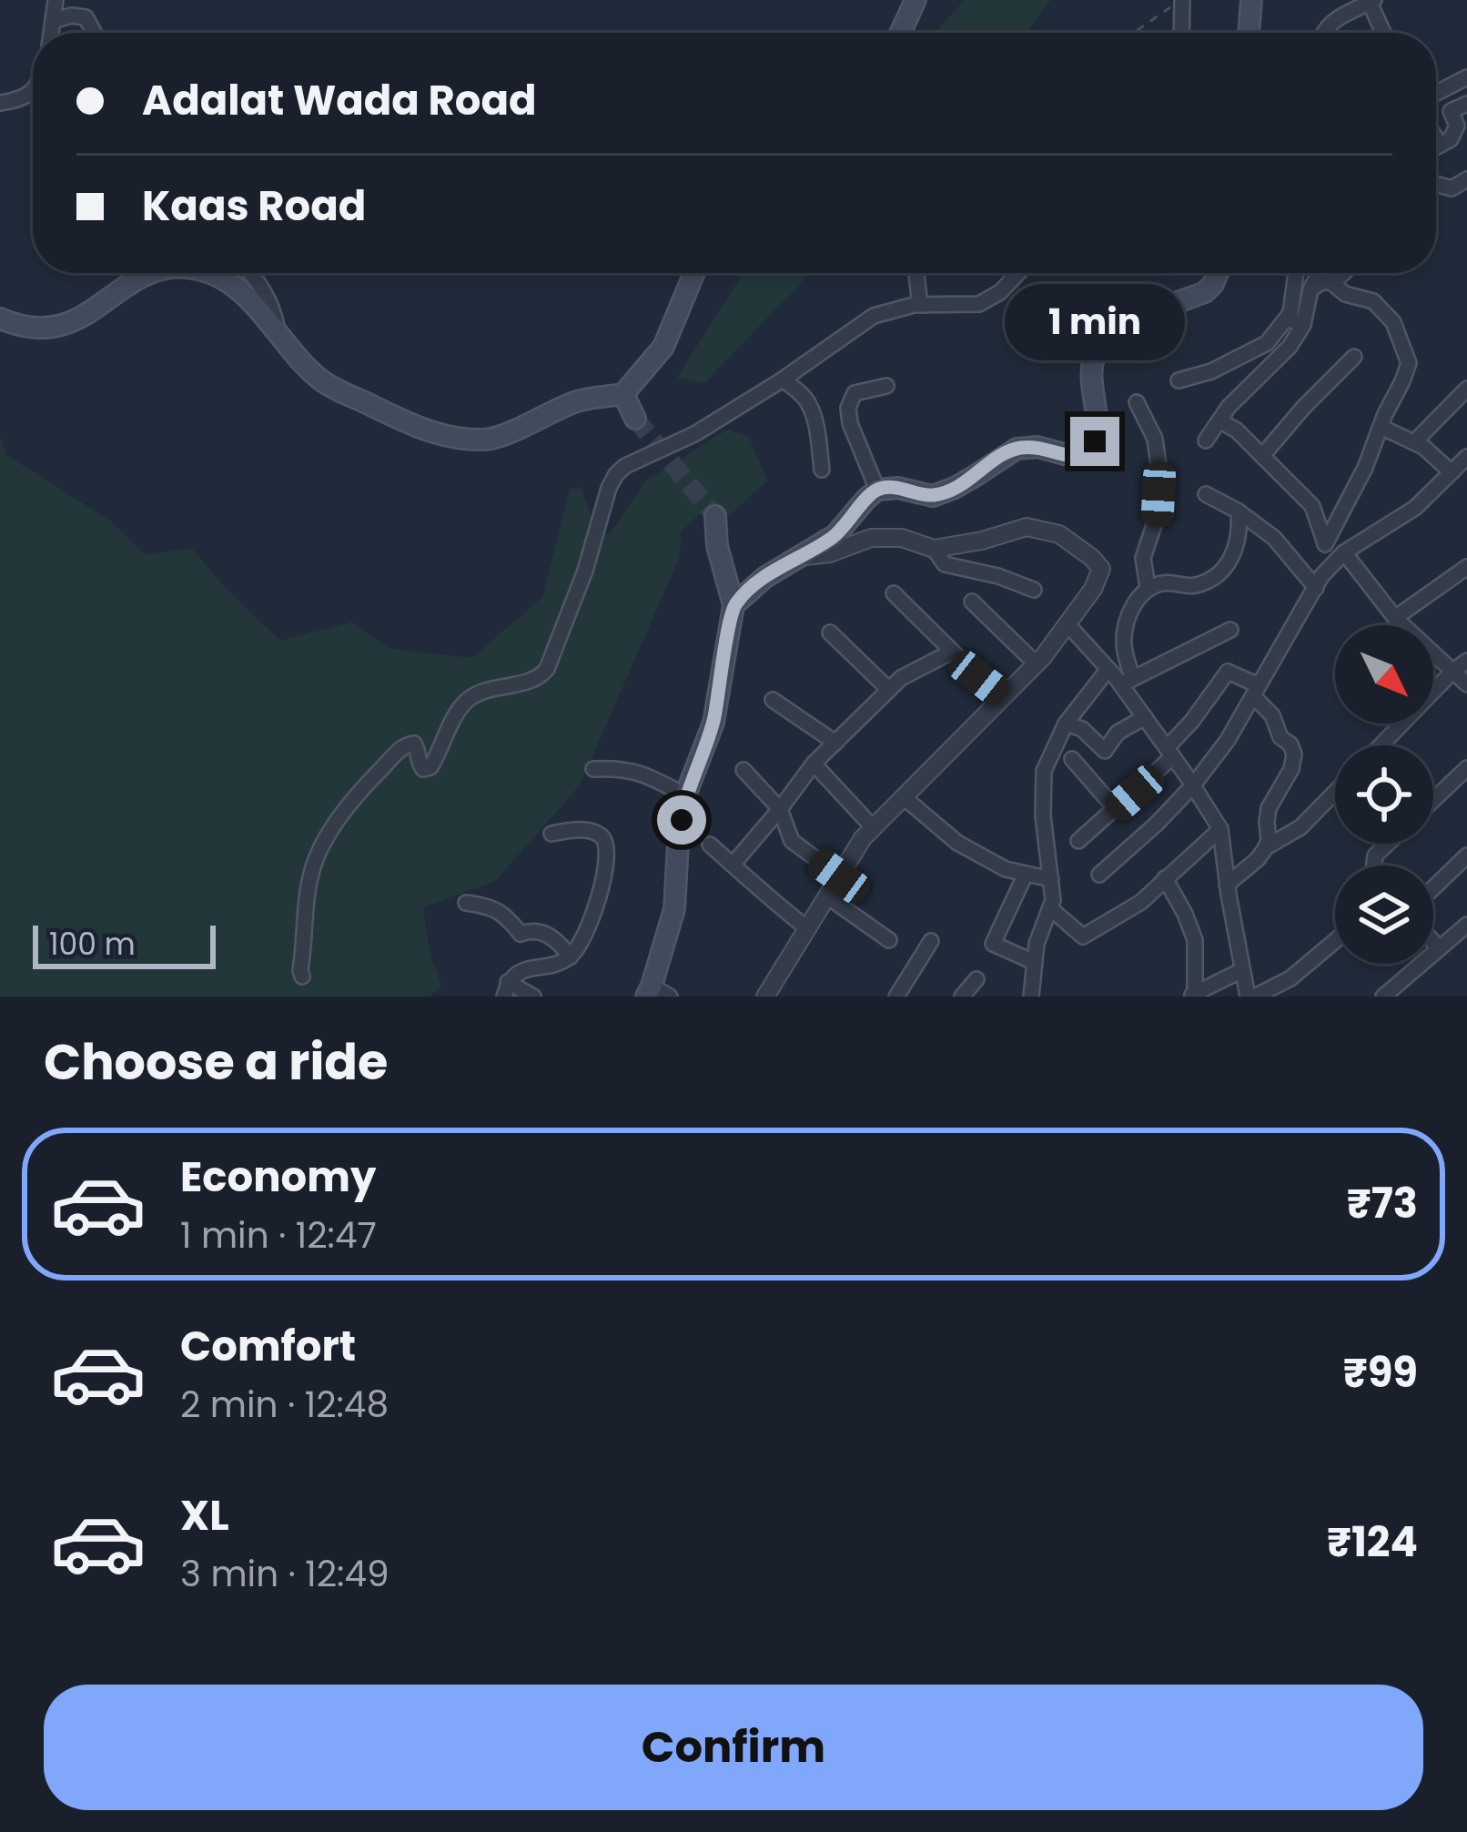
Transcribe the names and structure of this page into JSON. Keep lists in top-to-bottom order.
{
  "scale_bar": "100 m",
  "north": "bottom right",
  "page": {
    "banner": ["Adalat Wada Road", "Kaas Road"],
    "bubble": "1 min",
    "scale": "100 m",
    "heading": "Choose a ride",
    "list": [
      {
        "name": "Economy",
        "note": "1 min · 12:47",
        "value": "₹73"
      },
      {
        "name": "Comfort",
        "note": "2 min · 12:48",
        "value": "₹99"
      },
      {
        "name": "XL",
        "note": "3 min · 12:49",
        "value": "₹124"
      }
    ],
    "buttons": "Confirm"
  }
}
